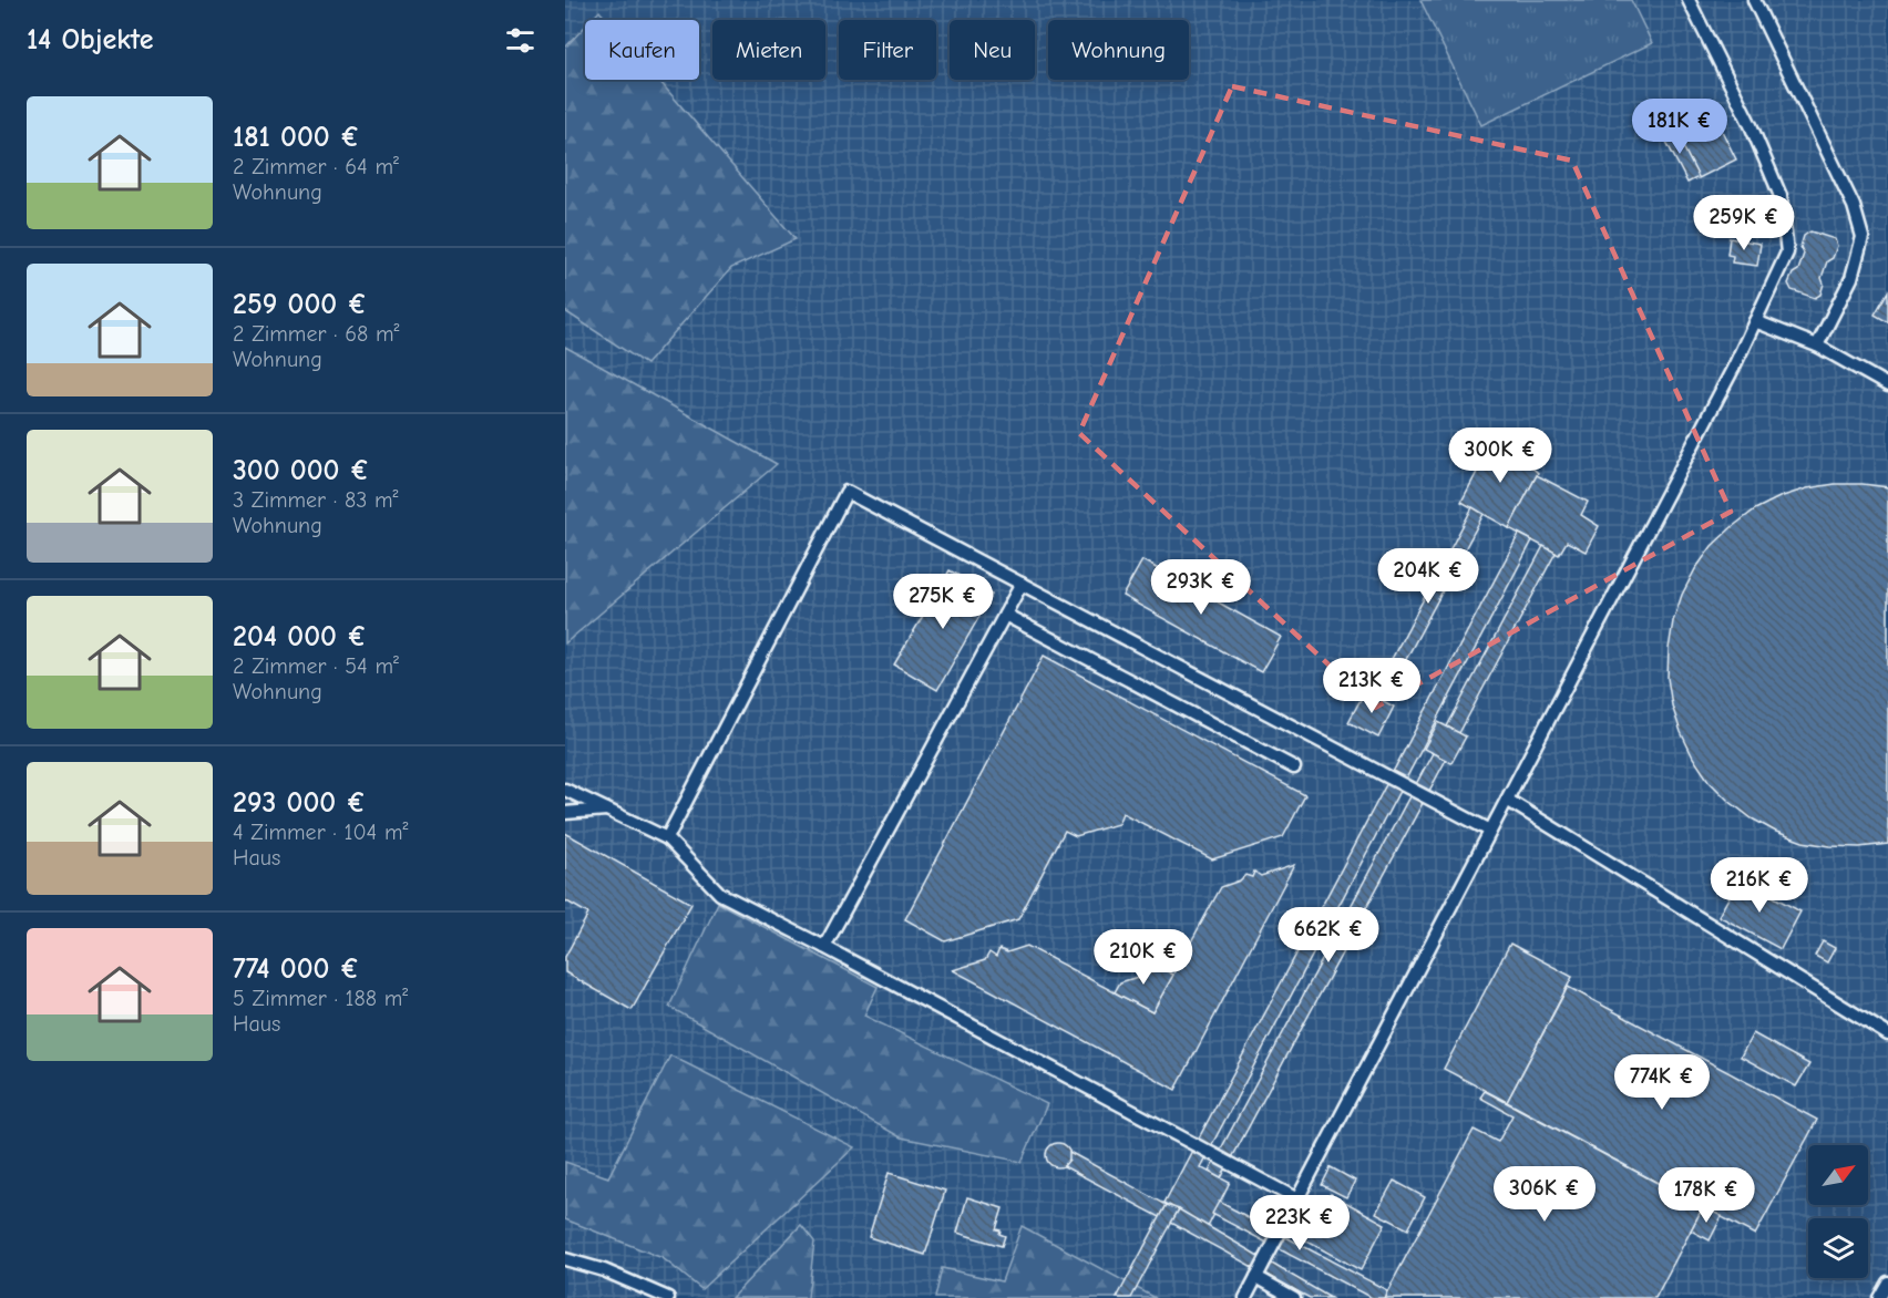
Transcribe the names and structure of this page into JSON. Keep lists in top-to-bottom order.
{
  "north": "top right",
  "page": {
    "heading": "14 Objekte",
    "chip": [
      "Kaufen",
      "Mieten",
      "Filter",
      "Neu",
      "Wohnung"
    ],
    "list": [
      {
        "name": "181 000 €",
        "note": "2 Zimmer · 64 m² · Wohnung"
      },
      {
        "name": "259 000 €",
        "note": "2 Zimmer · 68 m² · Wohnung"
      },
      {
        "name": "300 000 €",
        "note": "3 Zimmer · 83 m² · Wohnung"
      },
      {
        "name": "204 000 €",
        "note": "2 Zimmer · 54 m² · Wohnung"
      },
      {
        "name": "293 000 €",
        "note": "4 Zimmer · 104 m² · Haus"
      },
      {
        "name": "774 000 €",
        "note": "5 Zimmer · 188 m² · Haus"
      }
    ],
    "price": [
      "181K €",
      "259K €",
      "300K €",
      "204K €",
      "293K €",
      "275K €",
      "213K €",
      "216K €",
      "662K €",
      "210K €",
      "774K €",
      "306K €",
      "178K €",
      "223K €"
    ]
  }
}
